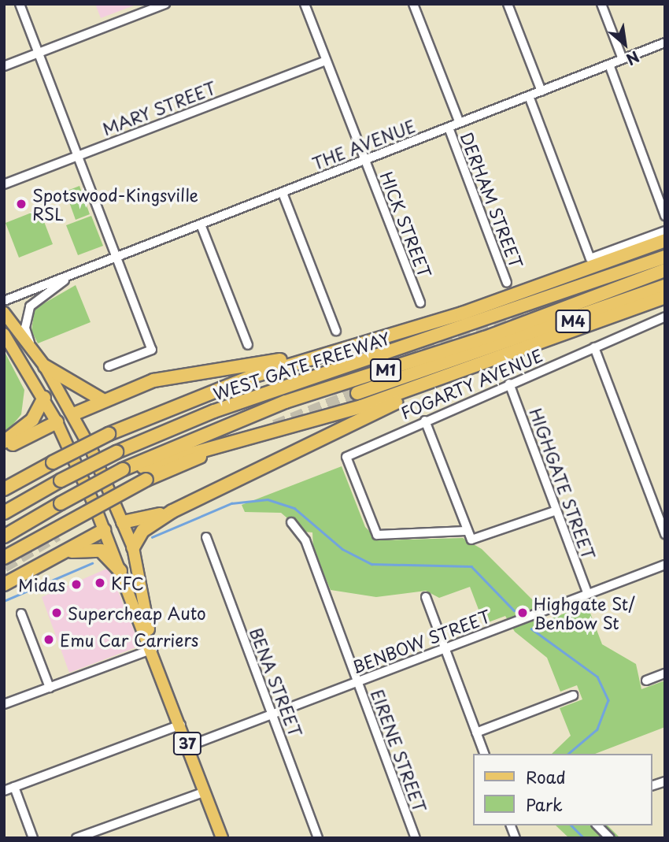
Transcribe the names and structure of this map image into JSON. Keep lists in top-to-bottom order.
{
  "streets": {
    "highway": ["M4", "WEST GATE FREEWAY", "M1"],
    "main road": ["37"],
    "street": [
      "MARY STREET",
      "THE AVENUE",
      "DERHAM STREET",
      "HICK STREET",
      "FOGARTY AVENUE",
      "HIGHGATE STREET",
      "BENBOW STREET",
      "BENA STREET",
      "EIRENE STREET"
    ]
  },
  "crossings": [
    ["MARY STREET", "HICK STREET"],
    ["THE AVENUE", "DERHAM STREET"],
    ["THE AVENUE", "HICK STREET"],
    ["THE AVENUE", "37"],
    ["WEST GATE FREEWAY", "M1"],
    ["FOGARTY AVENUE", "HIGHGATE STREET"],
    ["HIGHGATE STREET", "BENBOW STREET"],
    ["BENBOW STREET", "BENA STREET"],
    ["BENBOW STREET", "37"],
    ["BENBOW STREET", "EIRENE STREET"]
  ],
  "places": [
    "Spotswood-Kingsville RSL",
    "KFC",
    "Midas",
    "Supercheap Auto",
    "Highgate St/ Benbow St",
    "Emu Car Carriers"
  ],
  "legend": ["Road", "Park"],
  "north": "bottom right"
}
